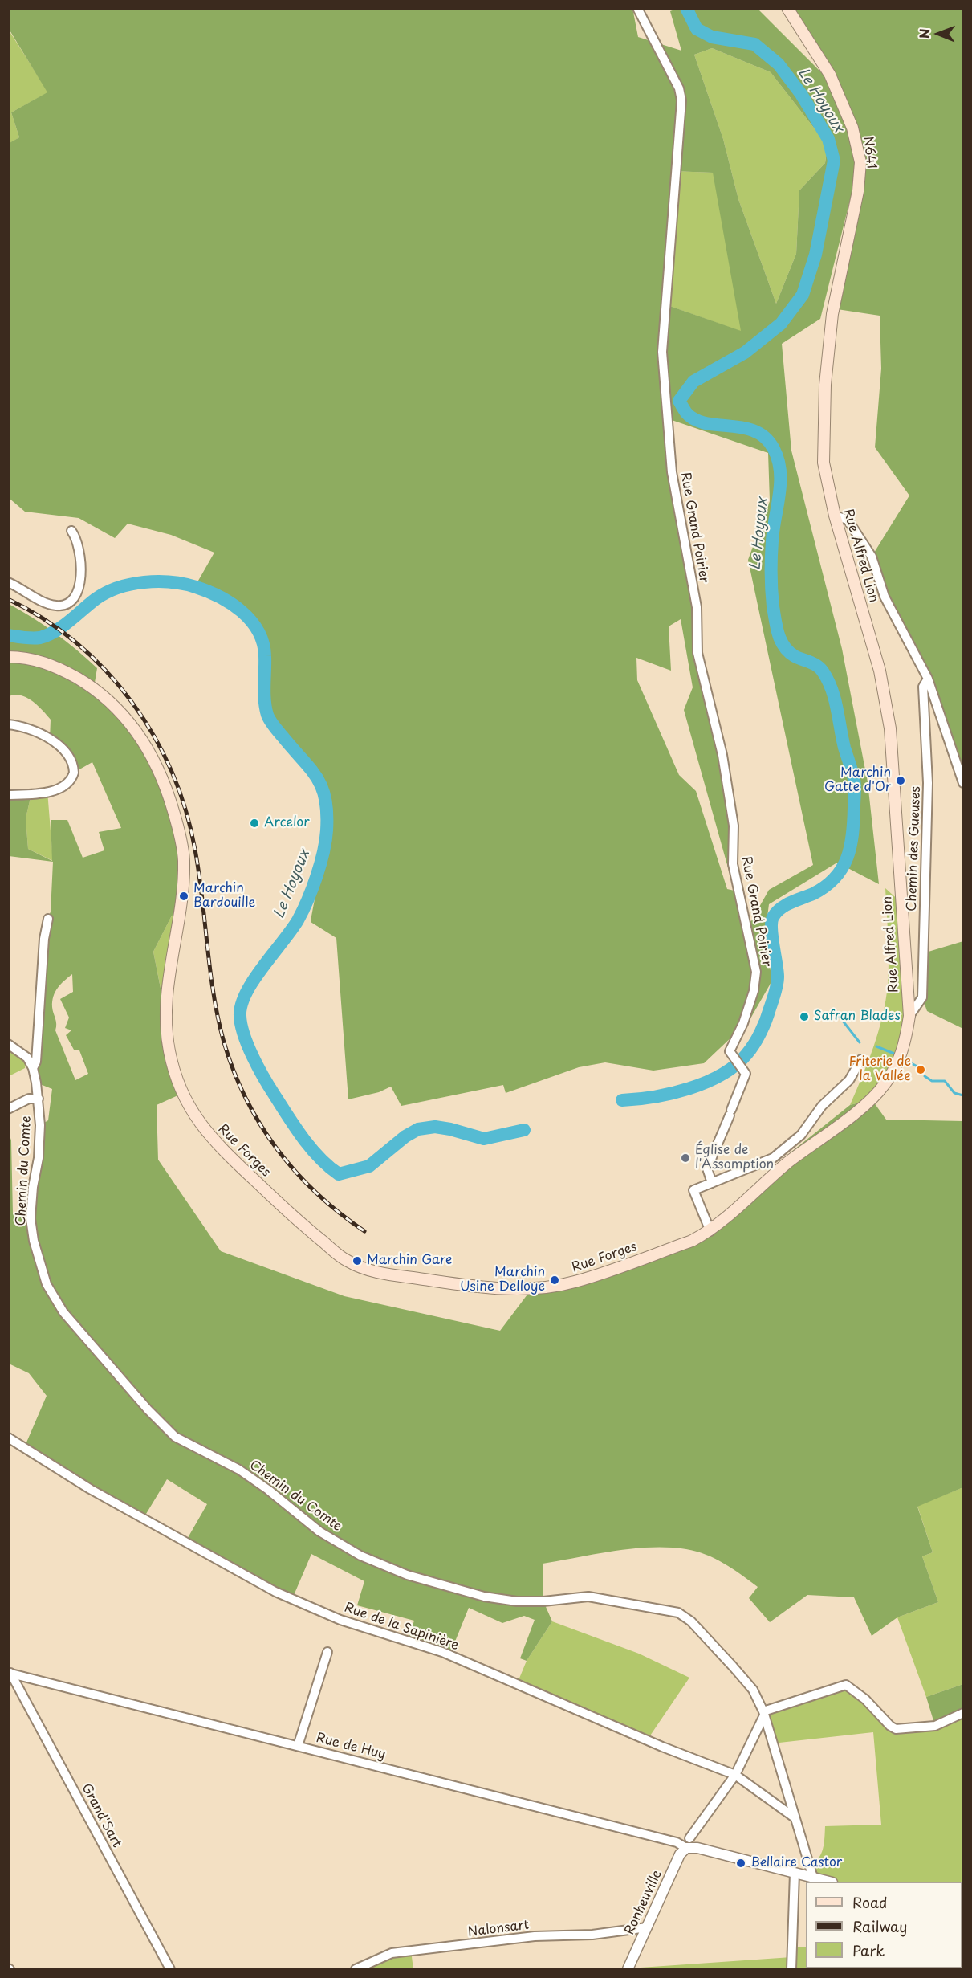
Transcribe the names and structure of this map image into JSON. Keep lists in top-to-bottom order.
{
  "streets": {
    "main road": ["N641", "Rue Alfred Lion", "Rue Forges"],
    "street": [
      "Rue Grand Poirier",
      "Chemin des Gueuses",
      "Chemin du Comte",
      "Rue de la Sapinière",
      "Rue de Huy",
      "Grand'Sart",
      "Ronheuville",
      "Nalonsart"
    ]
  },
  "crossings": [
    ["N641", "Rue Alfred Lion"],
    ["Rue Alfred Lion", "Chemin des Gueuses"],
    ["Rue Alfred Lion", "Rue Forges"],
    ["Chemin du Comte", "Rue de la Sapinière"],
    ["Rue de Huy", "Grand'Sart"],
    ["Rue de Huy", "Ronheuville"],
    ["Ronheuville", "Nalonsart"]
  ],
  "water": ["Le Hoyoux"],
  "places": [
    "Marchin Gatte d'Or",
    "Arcelor",
    "Marchin Bardouille",
    "Safran Blades",
    "Friterie de la Vallée",
    "Église de l'Assomption",
    "Marchin Gare",
    "Marchin Usine Delloye",
    "Bellaire Castor"
  ],
  "legend": ["Road", "Railway", "Park"],
  "north": "left"
}
